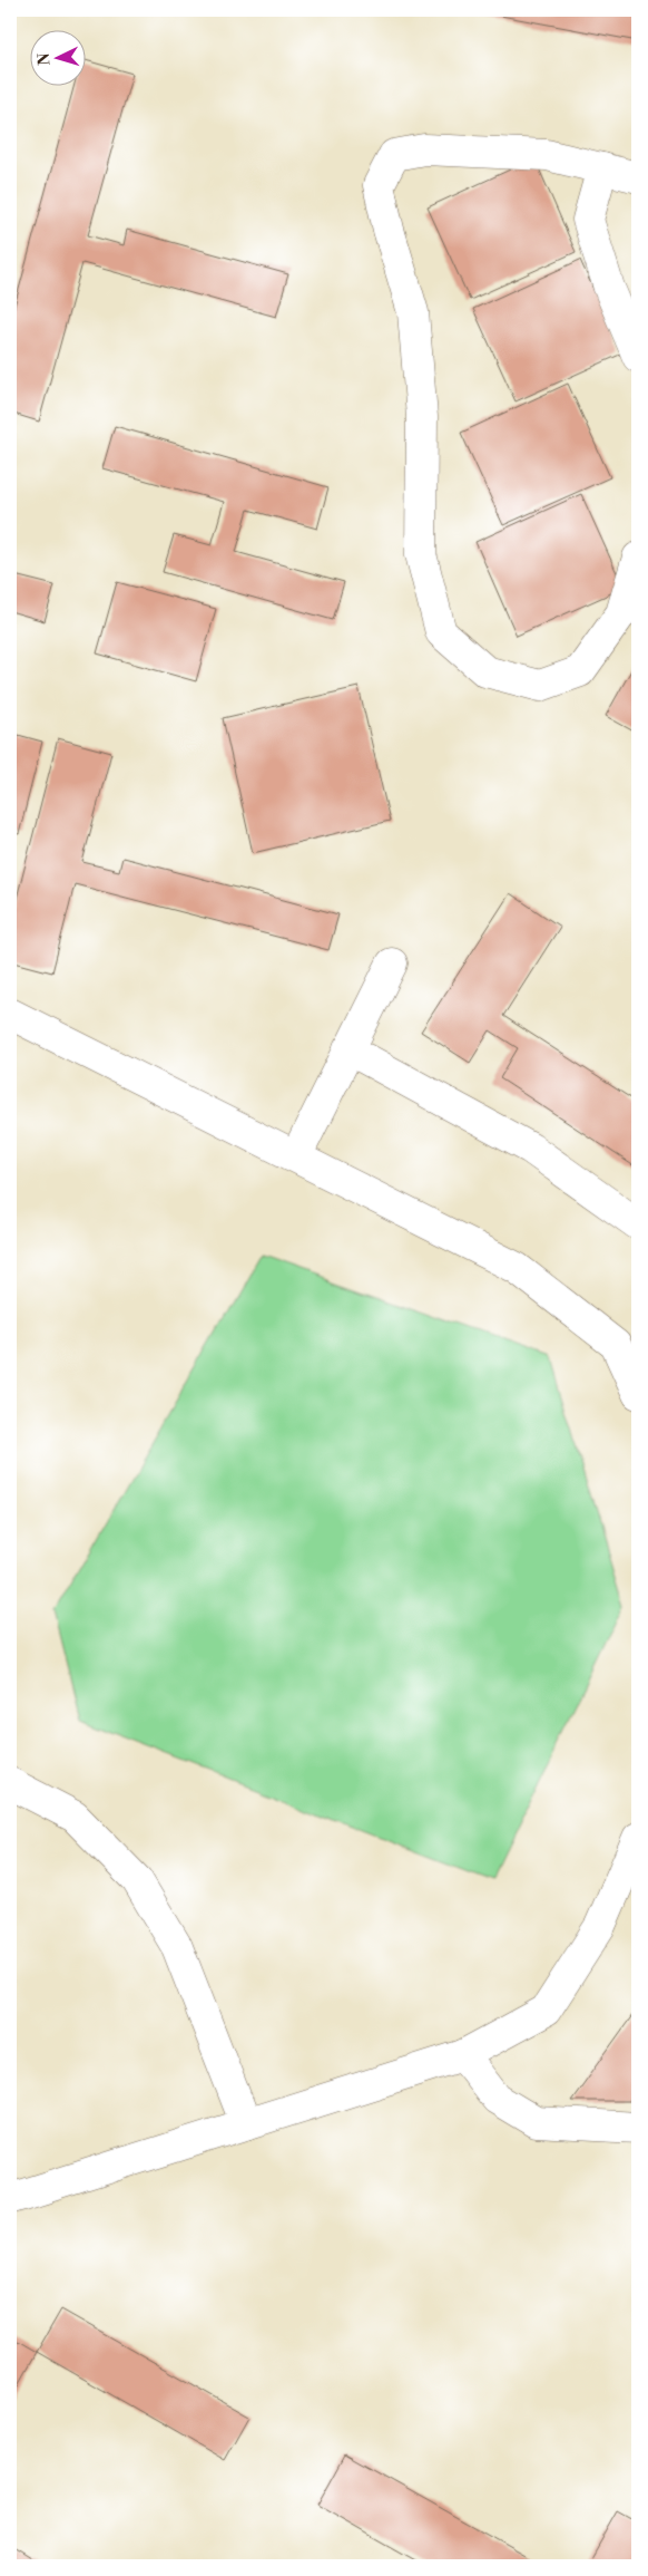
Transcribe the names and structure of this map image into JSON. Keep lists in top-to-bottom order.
{
  "north": "left"
}
